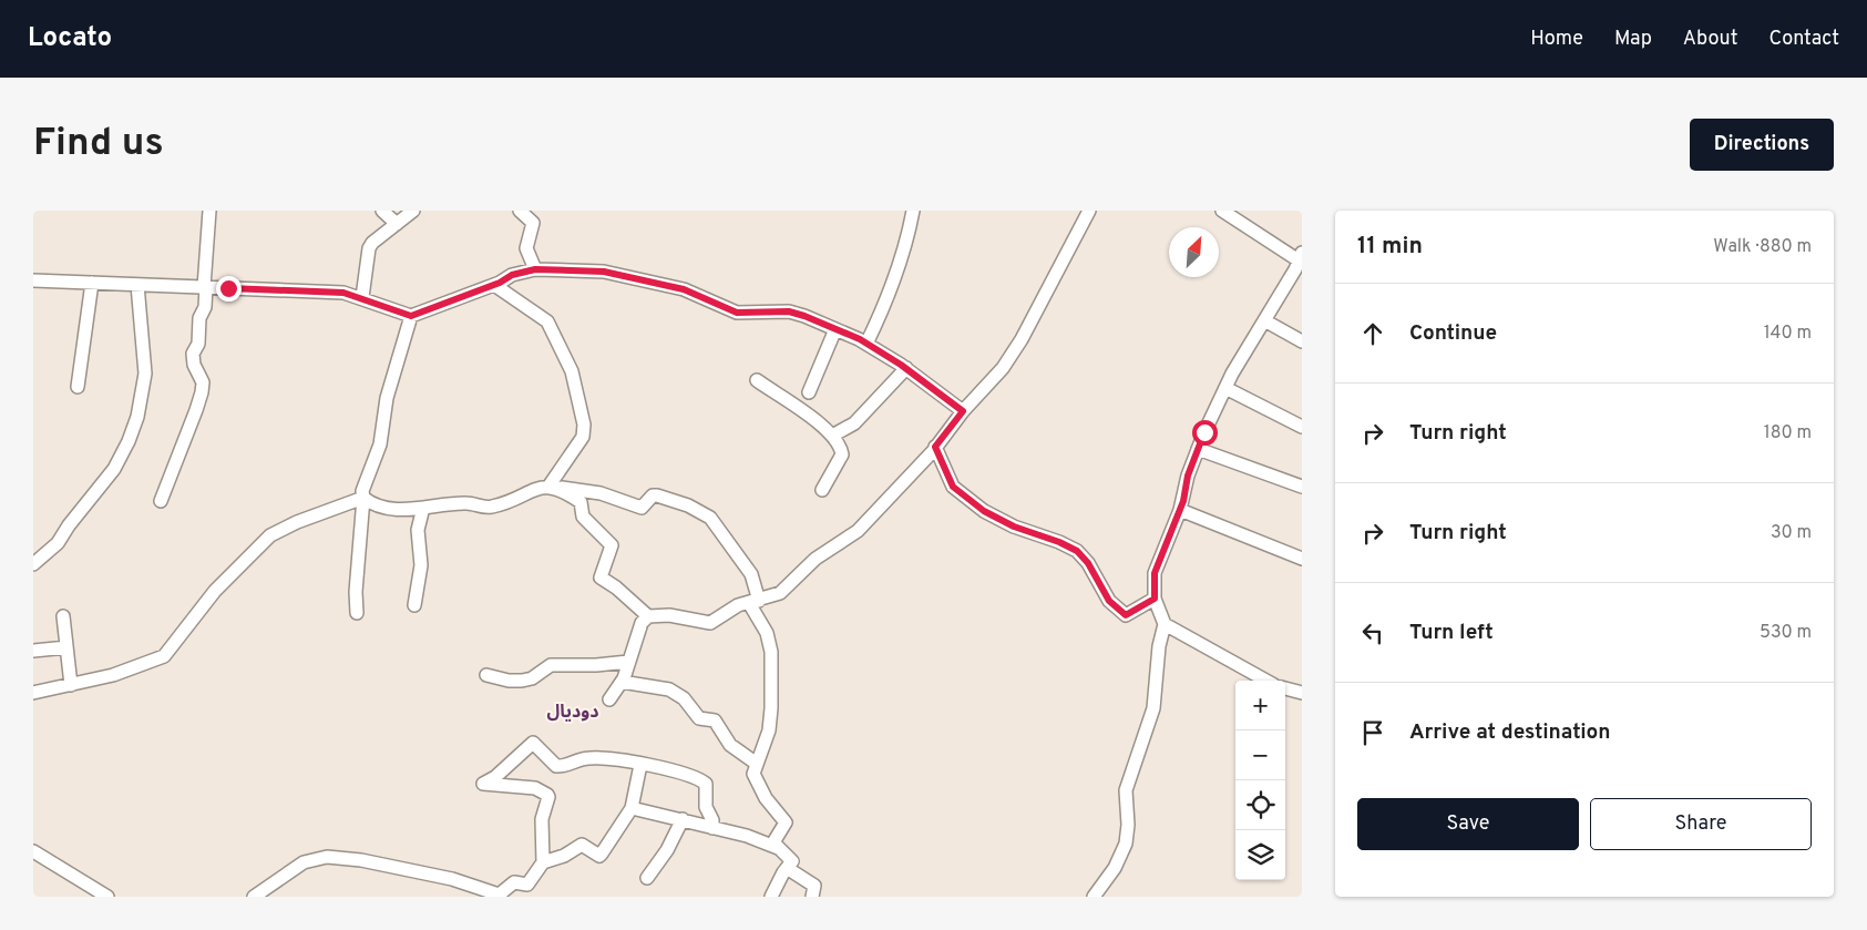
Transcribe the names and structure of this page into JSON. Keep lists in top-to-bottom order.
{
  "districts": ["دودیال"],
  "north": "top right",
  "page": {
    "header": "Locato",
    "nav": [
      "Home",
      "Map",
      "About",
      "Contact"
    ],
    "buttons": [
      "Directions",
      ["Save", "Share"]
    ],
    "title": "Find us",
    "heading": ["11 min", "Walk · 880 m"],
    "list": [
      ["Continue", "140 m"],
      ["Turn right", "180 m"],
      ["Turn right", "30 m"],
      ["Turn left", "530 m"],
      "Arrive at destination"
    ],
    "map_buttons": ["+", "−"]
  }
}
